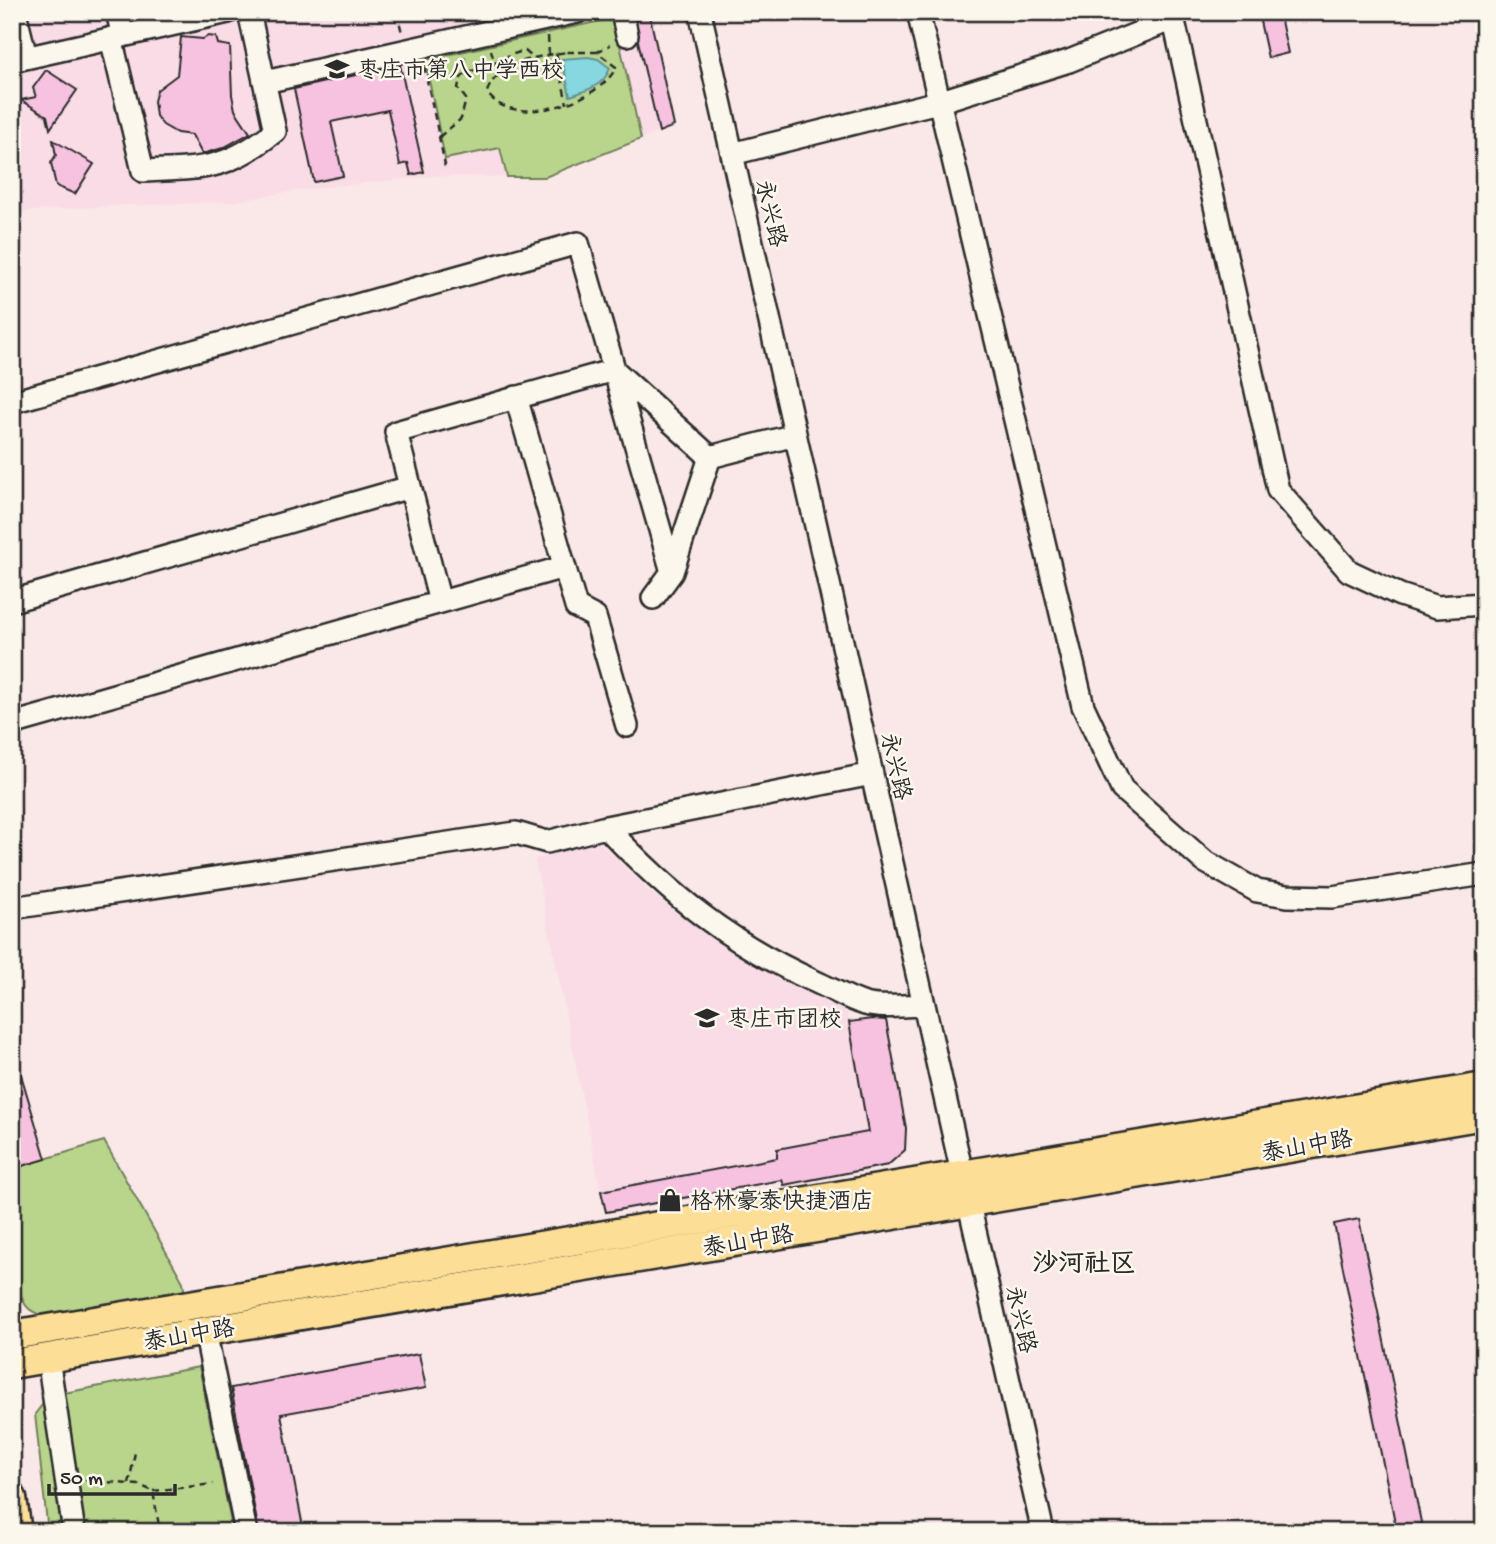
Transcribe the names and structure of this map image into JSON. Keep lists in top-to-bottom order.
{
  "streets": {
    "main road": ["泰山中路"],
    "street": ["永兴路"]
  },
  "crossings": [
    ["永兴路", "泰山中路"]
  ],
  "districts": ["沙河社区"],
  "places": {
    "school or university": ["枣庄市第八中学西校", "枣庄市团校"],
    "shop": ["格林豪泰快捷酒店"]
  },
  "scale_bar": "50 m"
}
